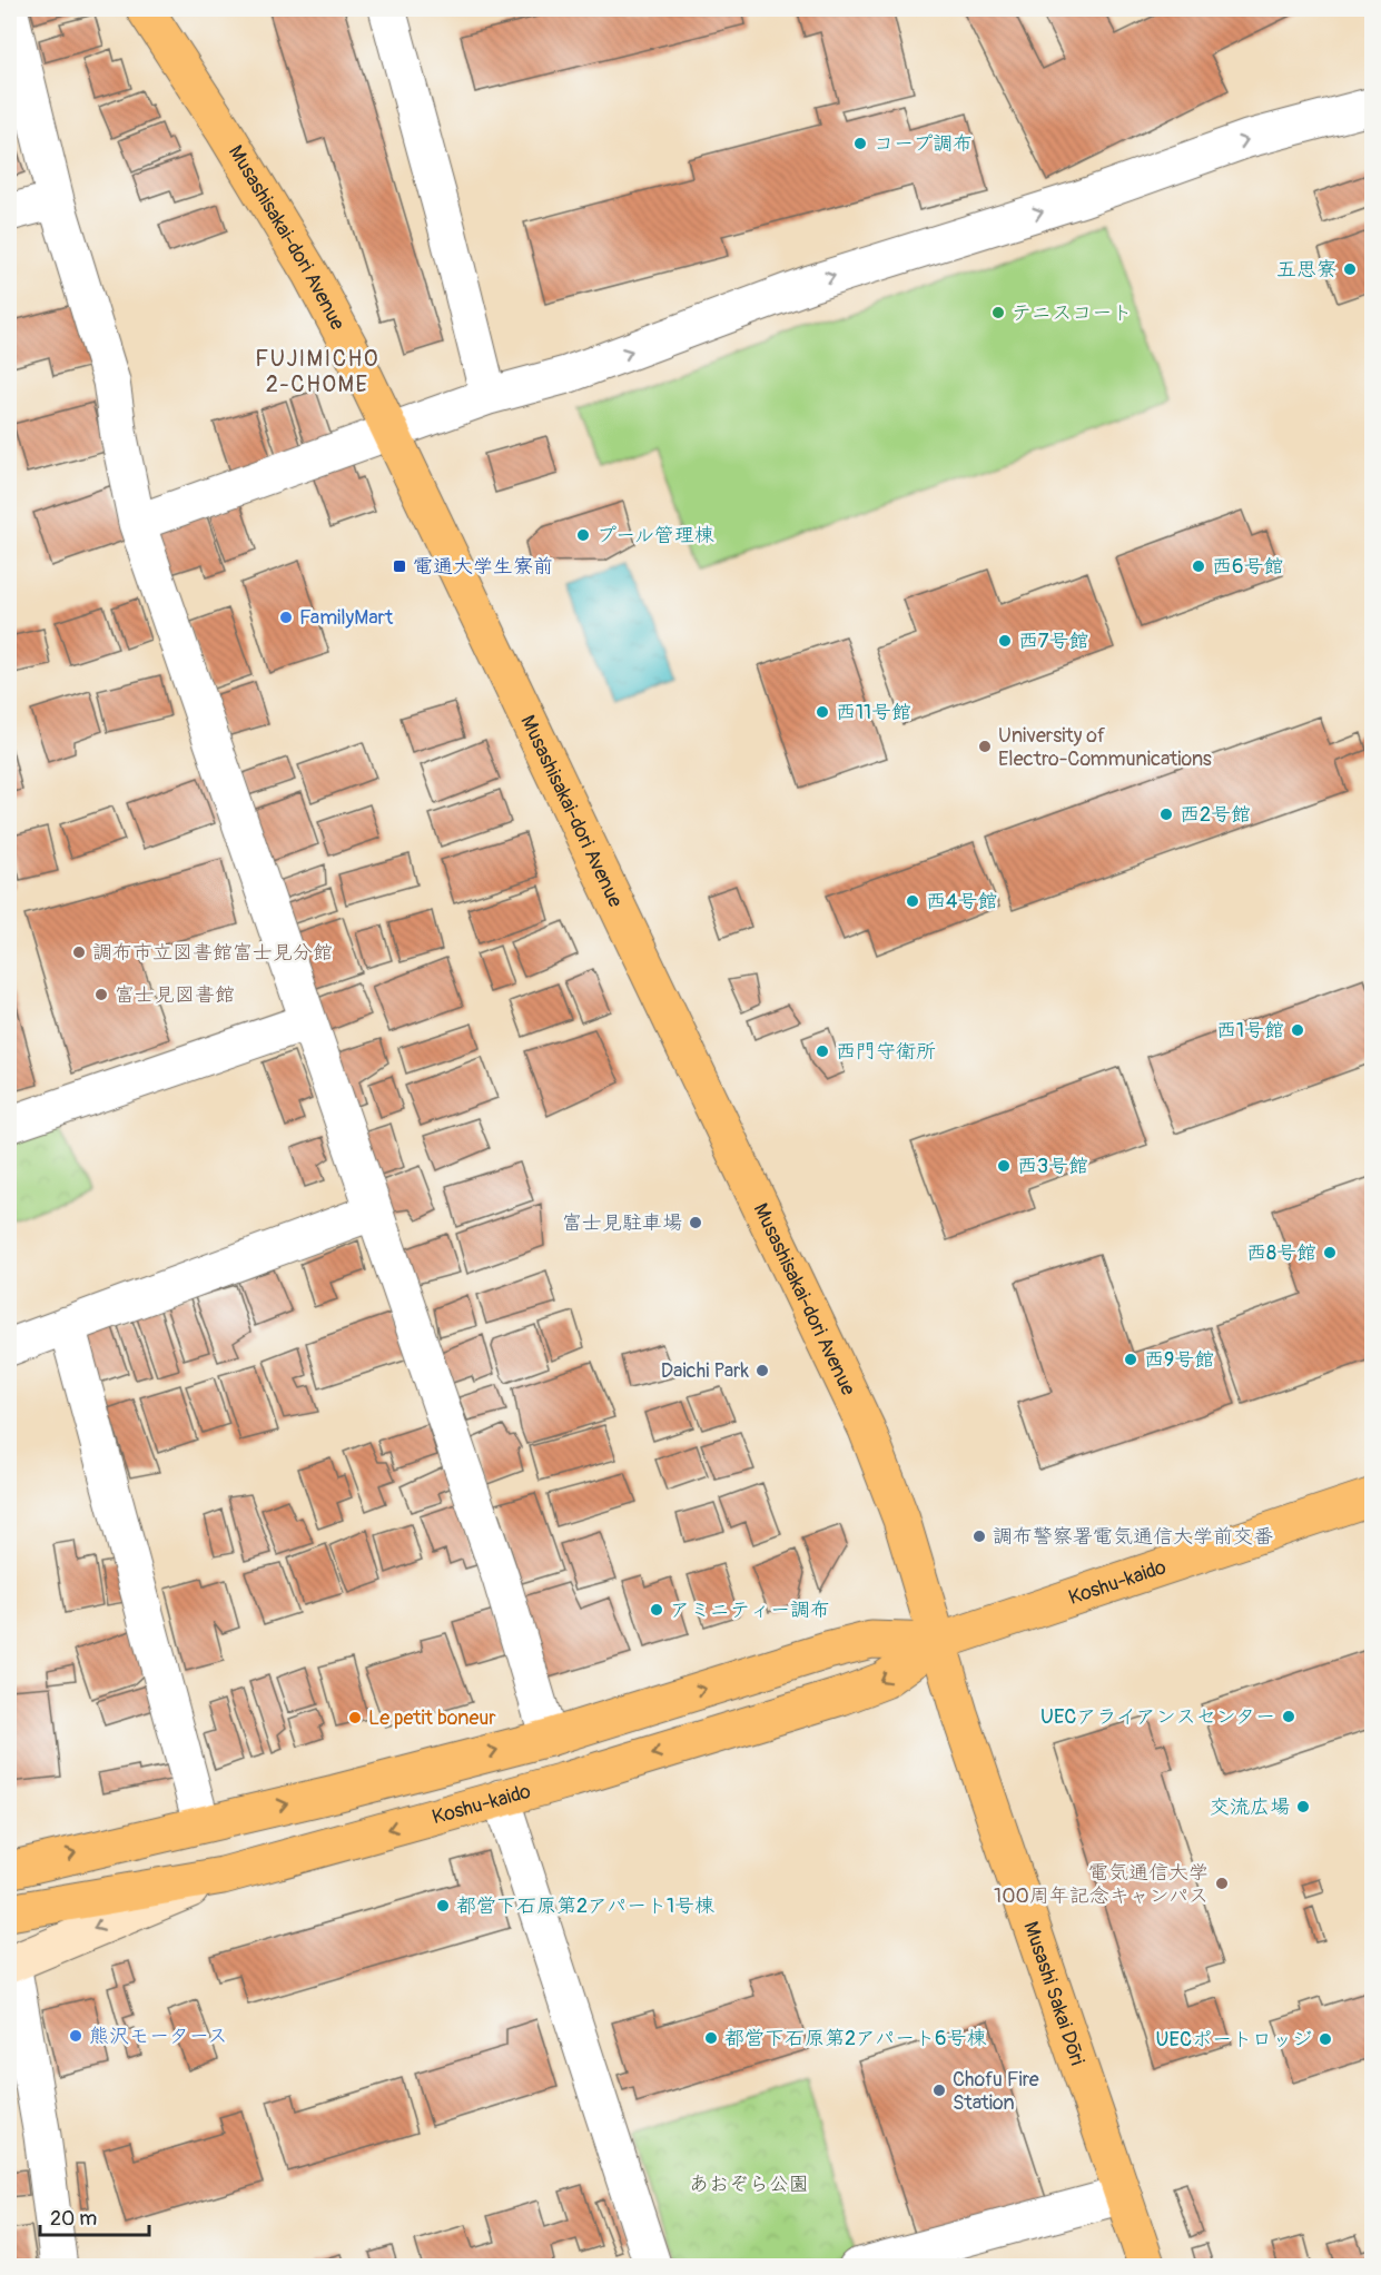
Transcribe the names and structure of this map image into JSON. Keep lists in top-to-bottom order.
{
  "streets": {
    "main road": ["Musashisakai-dori Avenue", "Koshu-kaido", "Musashi Sakai Dōri"]
  },
  "crossings": [
    ["Musashisakai-dori Avenue", "Koshu-kaido"],
    ["Musashisakai-dori Avenue", "Musashi Sakai Dōri"],
    ["Koshu-kaido", "Musashi Sakai Dōri"]
  ],
  "districts": ["FUJIMICHO 2-CHOME"],
  "parks": ["あおぞら公園"],
  "places": {
    "other": [
      "コープ調布",
      "五思寮",
      "テニスコート",
      "プール管理棟",
      "西6号館",
      "FamilyMart",
      "西7号館",
      "西11号館",
      "University of Electro-Communications",
      "西2号館",
      "西4号館",
      "調布市立図書館富士見分館",
      "富士見図書館",
      "西1号館",
      "西門守衛所",
      "西3号館",
      "富士見駐車場",
      "西8号館",
      "西9号館",
      "Daichi Park",
      "調布警察署電気通信大学前交番",
      "アミニティー調布",
      "UECアライアンスセンター",
      "Le petit boneur",
      "交流広場",
      "電気通信大学 100周年記念キャンパス",
      "都営下石原第2アパート1号棟",
      "熊沢モータース",
      "都営下石原第2アパート6号棟",
      "UECポートロッジ",
      "Chofu Fire Station"
    ],
    "transit": ["電通大学生寮前"]
  },
  "scale_bar": "20 m"
}
